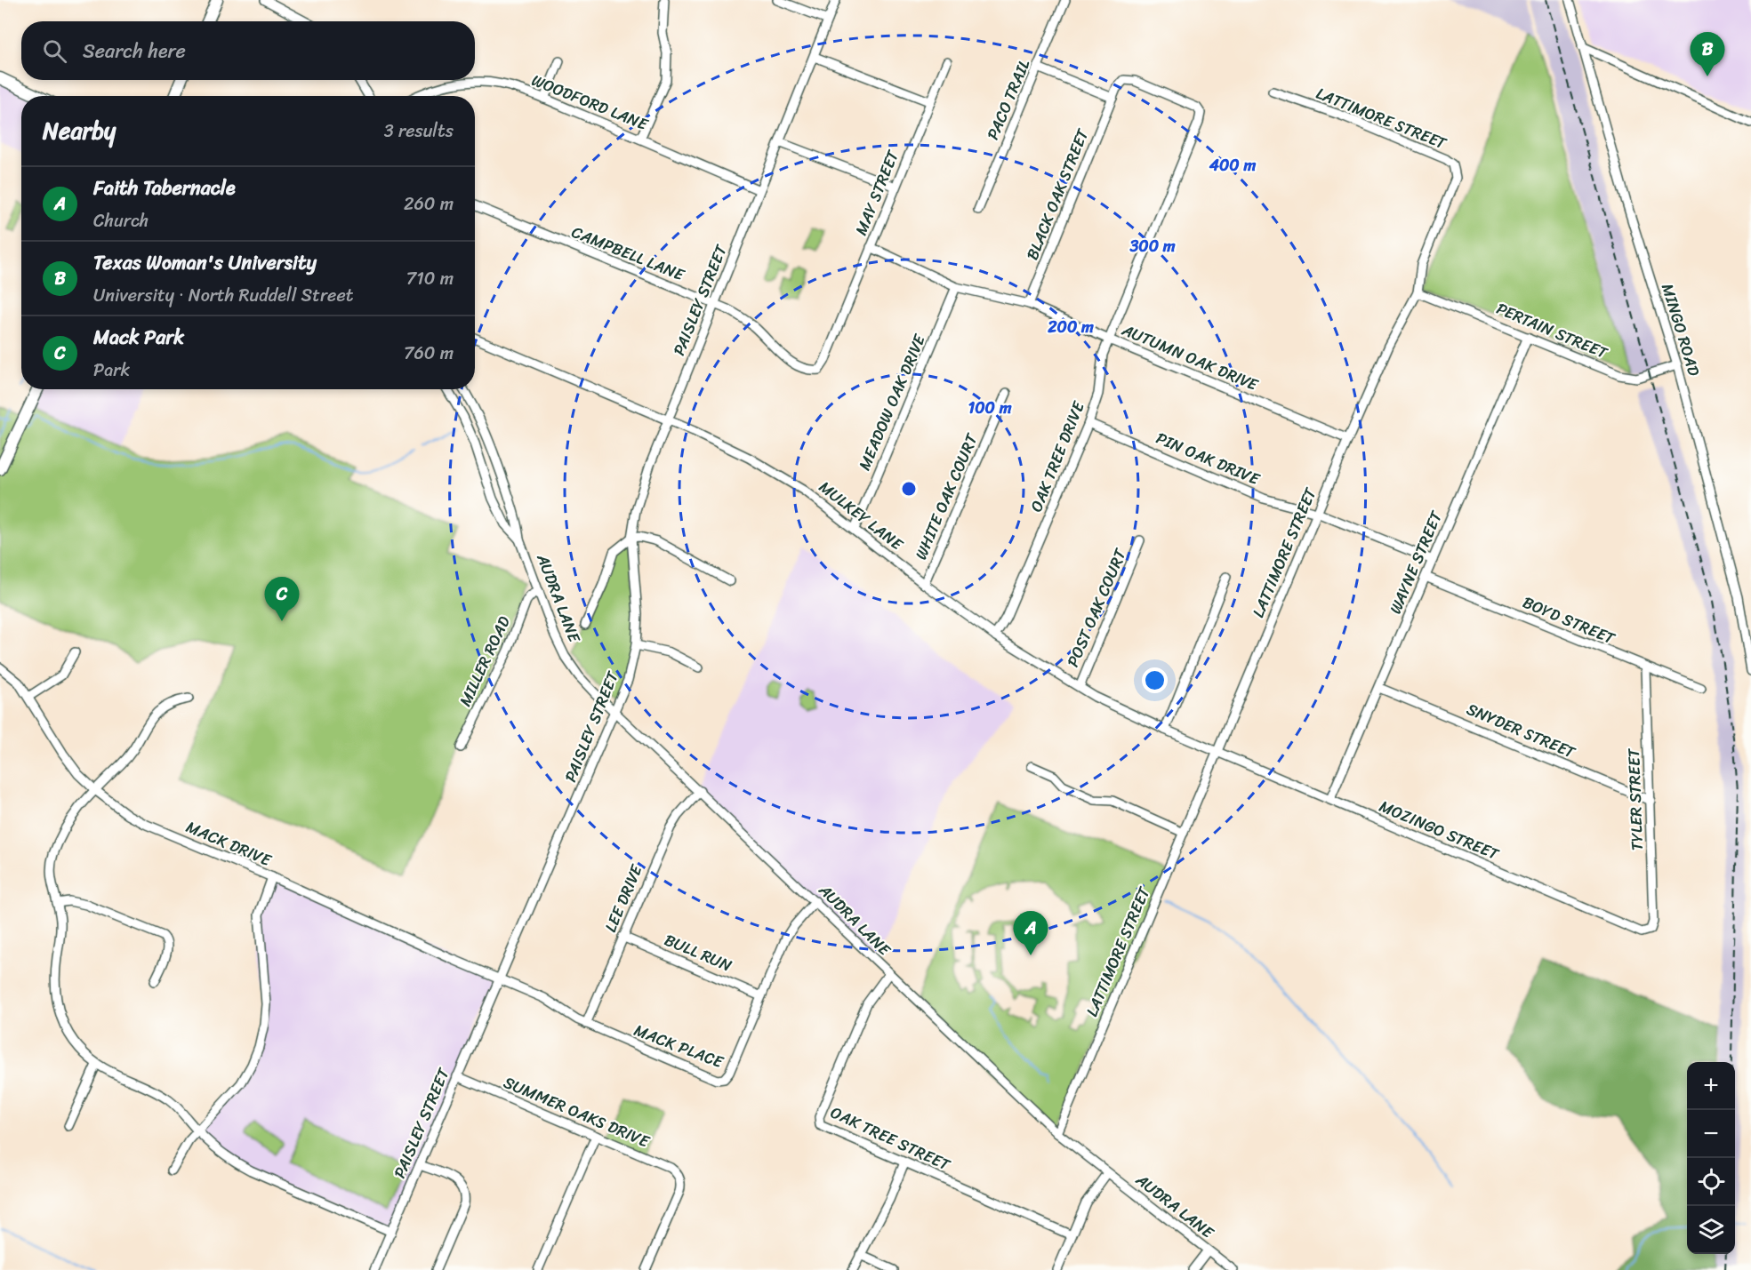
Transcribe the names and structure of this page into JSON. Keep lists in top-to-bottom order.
{
  "streets": {
    "street": [
      "PACO TRAIL",
      "WOODFORD LANE",
      "LATTIMORE STREET",
      "MAY STREET",
      "BLACK OAK STREET",
      "CAMPBELL LANE",
      "PAISLEY STREET",
      "MINGO ROAD",
      "PERTAIN STREET",
      "AUTUMN OAK DRIVE",
      "MEADOW OAK DRIVE",
      "OAK TREE DRIVE",
      "PIN OAK DRIVE",
      "WHITE OAK COURT",
      "MULKEY LANE",
      "WAYNE STREET",
      "AUDRA LANE",
      "POST OAK COURT",
      "BOYD STREET",
      "MILLER ROAD",
      "SNYDER STREET",
      "TYLER STREET",
      "MOZINGO STREET",
      "MACK DRIVE",
      "LEE DRIVE",
      "BULL RUN",
      "MACK PLACE",
      "SUMMER OAKS DRIVE",
      "OAK TREE STREET"
    ]
  },
  "crossings": [
    ["WOODFORD LANE", "PAISLEY STREET"],
    ["LATTIMORE STREET", "PERTAIN STREET"],
    ["LATTIMORE STREET", "AUTUMN OAK DRIVE"],
    ["LATTIMORE STREET", "PIN OAK DRIVE"],
    ["LATTIMORE STREET", "MULKEY LANE"],
    ["LATTIMORE STREET", "AUDRA LANE"],
    ["LATTIMORE STREET", "MOZINGO STREET"],
    ["MAY STREET", "CAMPBELL LANE"],
    ["MAY STREET", "AUTUMN OAK DRIVE"],
    ["BLACK OAK STREET", "AUTUMN OAK DRIVE"],
    ["BLACK OAK STREET", "OAK TREE DRIVE"],
    ["CAMPBELL LANE", "PAISLEY STREET"],
    ["PAISLEY STREET", "MULKEY LANE"],
    ["PAISLEY STREET", "AUDRA LANE"],
    ["PAISLEY STREET", "MACK DRIVE"],
    ["PAISLEY STREET", "MACK PLACE"],
    ["PAISLEY STREET", "SUMMER OAKS DRIVE"],
    ["MINGO ROAD", "PERTAIN STREET"],
    ["PERTAIN STREET", "WAYNE STREET"],
    ["AUTUMN OAK DRIVE", "MEADOW OAK DRIVE"],
    ["AUTUMN OAK DRIVE", "OAK TREE DRIVE"],
    ["MEADOW OAK DRIVE", "MULKEY LANE"],
    ["OAK TREE DRIVE", "PIN OAK DRIVE"],
    ["OAK TREE DRIVE", "MULKEY LANE"],
    ["WHITE OAK COURT", "MULKEY LANE"],
    ["MULKEY LANE", "POST OAK COURT"],
    ["MULKEY LANE", "MOZINGO STREET"],
    ["WAYNE STREET", "BOYD STREET"],
    ["WAYNE STREET", "SNYDER STREET"],
    ["WAYNE STREET", "MOZINGO STREET"],
    ["AUDRA LANE", "MILLER ROAD"],
    ["AUDRA LANE", "LEE DRIVE"],
    ["AUDRA LANE", "MACK PLACE"],
    ["AUDRA LANE", "OAK TREE STREET"],
    ["BOYD STREET", "TYLER STREET"],
    ["SNYDER STREET", "TYLER STREET"],
    ["TYLER STREET", "MOZINGO STREET"],
    ["MACK DRIVE", "MACK PLACE"],
    ["LEE DRIVE", "BULL RUN"],
    ["LEE DRIVE", "MACK PLACE"],
    ["BULL RUN", "MACK PLACE"]
  ],
  "page": {
    "search": "Search here",
    "pins": ["B", "C", "A"],
    "heading": ["Nearby", "3 results"],
    "list": [
      {
        "mark": "A",
        "name": "Faith Tabernacle",
        "note": "Church",
        "value": "260 m"
      },
      {
        "mark": "B",
        "name": "Texas Woman's University",
        "note": "University · North Ruddell Street",
        "value": "710 m"
      },
      {
        "mark": "C",
        "name": "Mack Park",
        "note": "Park",
        "value": "760 m"
      }
    ],
    "map_buttons": ["+", "−"]
  },
  "rings": [
    "400 m",
    "300 m",
    "200 m",
    "100 m"
  ]
}
